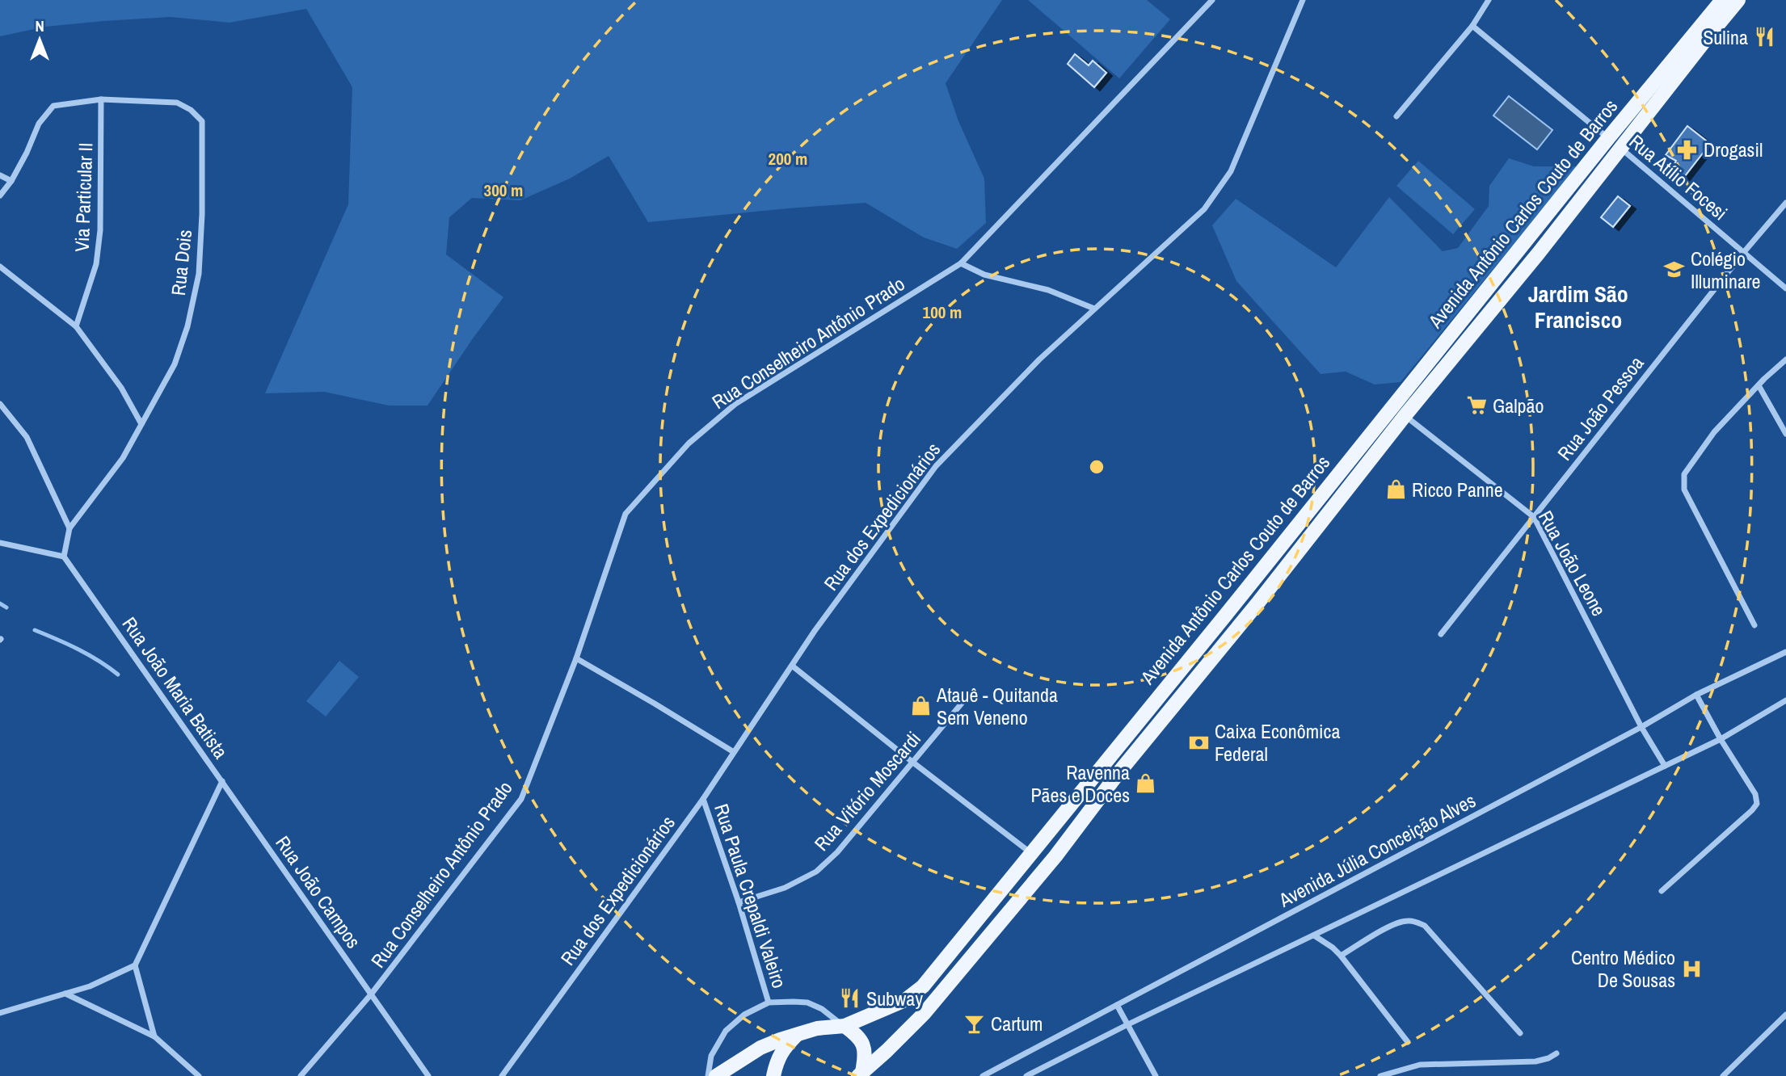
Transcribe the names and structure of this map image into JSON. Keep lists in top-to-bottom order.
{
  "streets": {
    "main road": ["Avenida Antônio Carlos Couto de Barros"],
    "street": [
      "Rua Atílio Focesi",
      "Via Particular II",
      "Rua Dois",
      "Rua Conselheiro Antônio Prado",
      "Rua João Pessoa",
      "Rua dos Expedicionários",
      "Rua João Leone",
      "Rua João Maria Batista",
      "Rua Vitório Moscardi",
      "Avenida Júlia Conceição Alves",
      "Rua João Campos",
      "Rua Paula Crepaldi Valeiro"
    ]
  },
  "crossings": [
    ["Rua Atílio Focesi", "Avenida Antônio Carlos Couto de Barros"],
    ["Rua Atílio Focesi", "Rua João Pessoa"],
    ["Via Particular II", "Rua Dois"],
    ["Avenida Antônio Carlos Couto de Barros", "Rua João Leone"],
    ["Rua Conselheiro Antônio Prado", "Rua João Campos"],
    ["Rua João Pessoa", "Rua João Leone"],
    ["Rua dos Expedicionários", "Rua Paula Crepaldi Valeiro"],
    ["Rua João Leone", "Avenida Júlia Conceição Alves"],
    ["Rua João Maria Batista", "Rua João Campos"],
    ["Rua Vitório Moscardi", "Rua Paula Crepaldi Valeiro"]
  ],
  "districts": ["Jardim São Francisco"],
  "places": {
    "restaurant": ["Sulina", "Subway"],
    "pharmacy": ["Drogasil"],
    "school or university": ["Colégio Illuminare"],
    "supermarket": ["Galpão"],
    "shop": ["Ricco Panne", "Atauê - Quitanda Sem Veneno", "Ravenna Pães e Doces"],
    "bank": ["Caixa Econômica Federal"],
    "hospital": ["Centro Médico De Sousas"],
    "bar": ["Cartum"]
  },
  "north": "top",
  "rings": ["200 m", "300 m", "100 m"]
}
